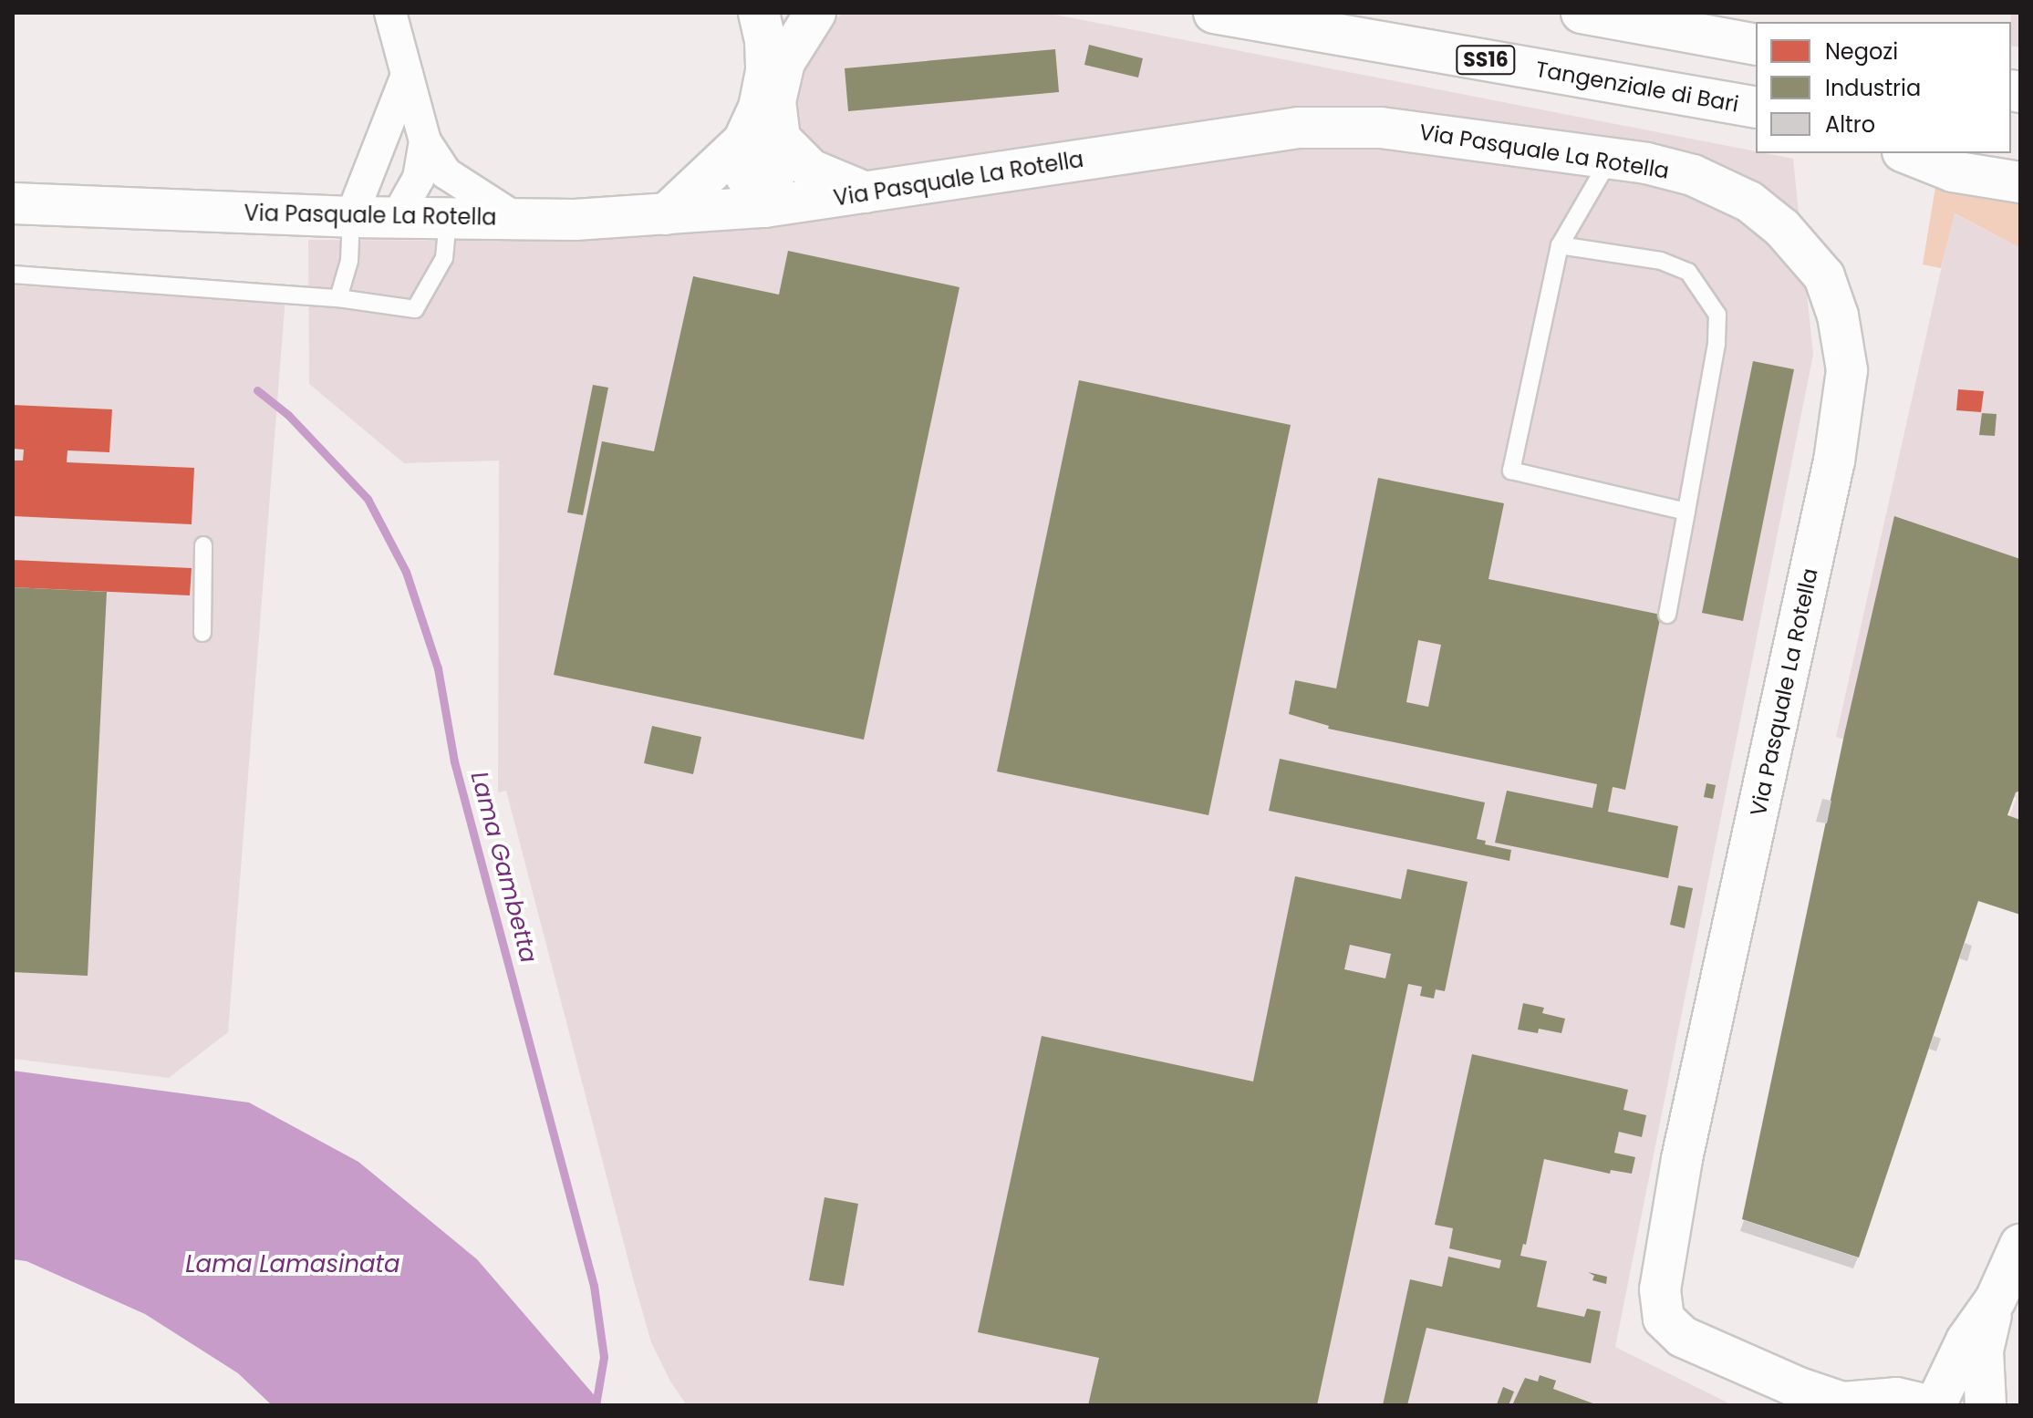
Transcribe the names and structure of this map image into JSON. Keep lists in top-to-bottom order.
{
  "streets": {
    "main road": ["SS16", "Tangenziale di Bari", "Via Pasquale La Rotella"]
  },
  "water": ["Lama Gambetta", "Lama Lamasinata"],
  "legend": ["Negozi", "Industria", "Altro"]
}
